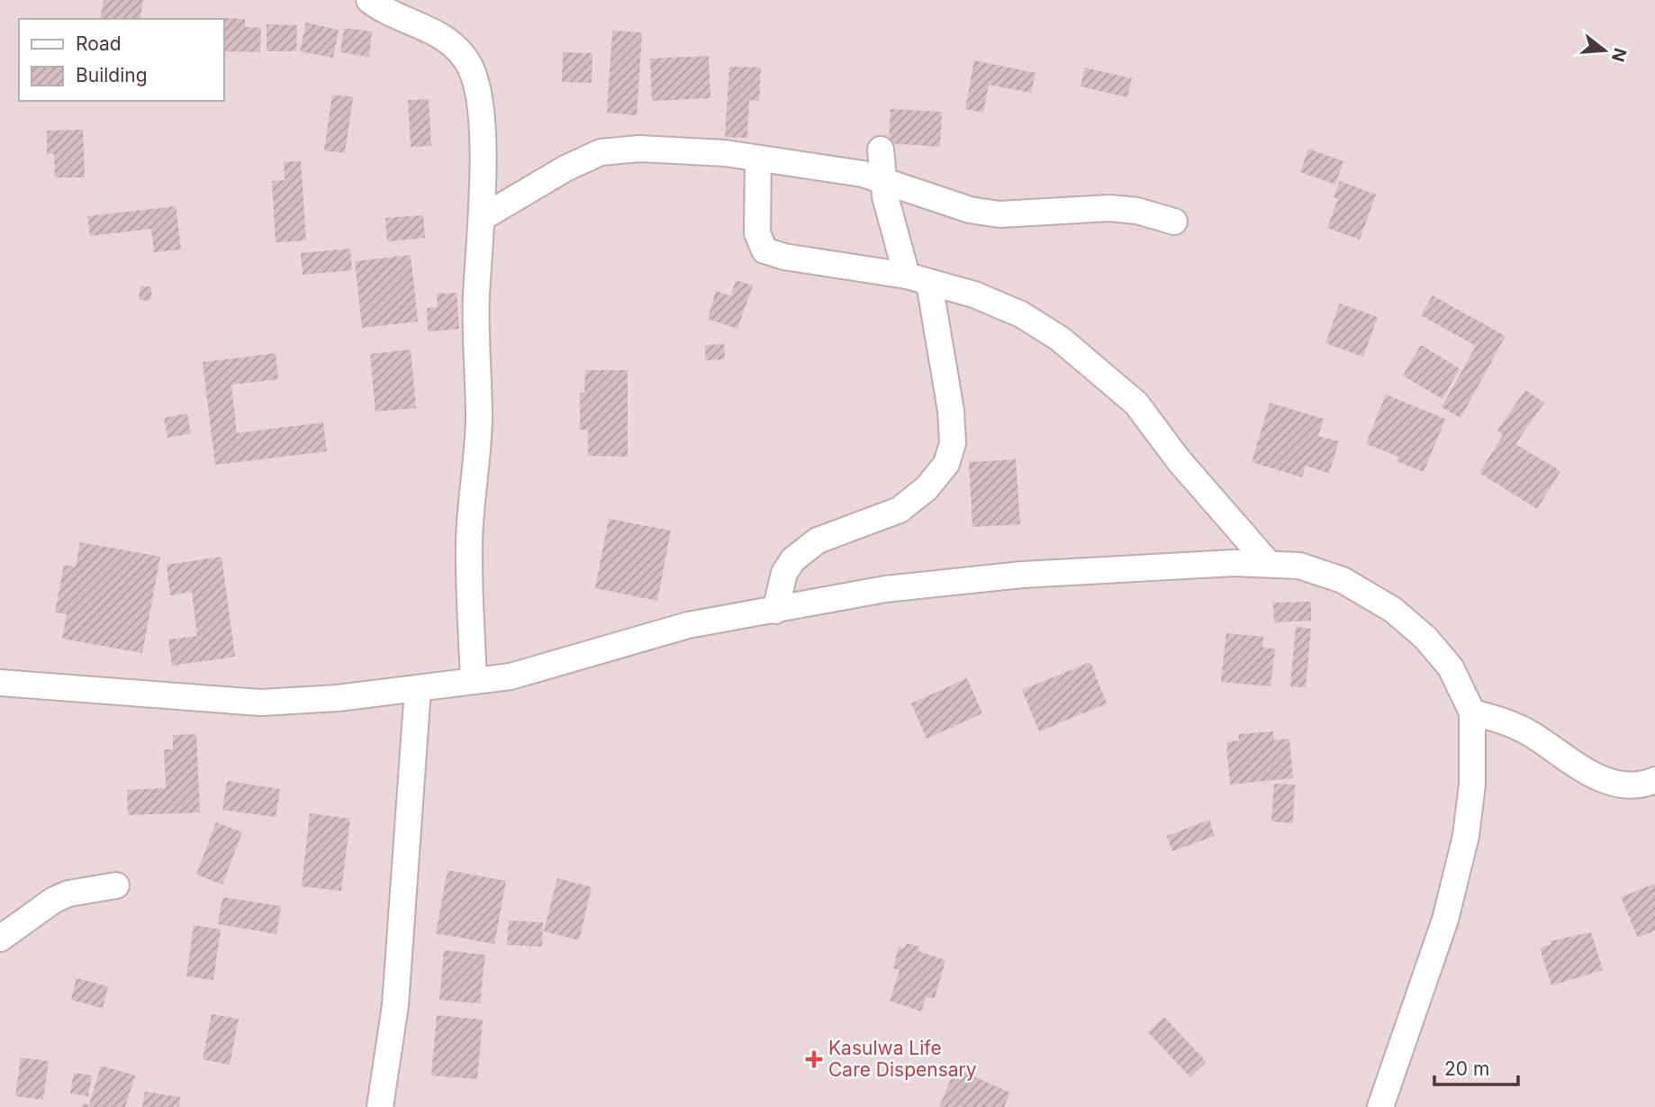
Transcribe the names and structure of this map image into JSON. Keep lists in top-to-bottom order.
{
  "places": {
    "health": ["Kasulwa Life Care Dispensary"]
  },
  "legend": ["Road", "Building"],
  "scale_bar": "20 m",
  "north": "right"
}
